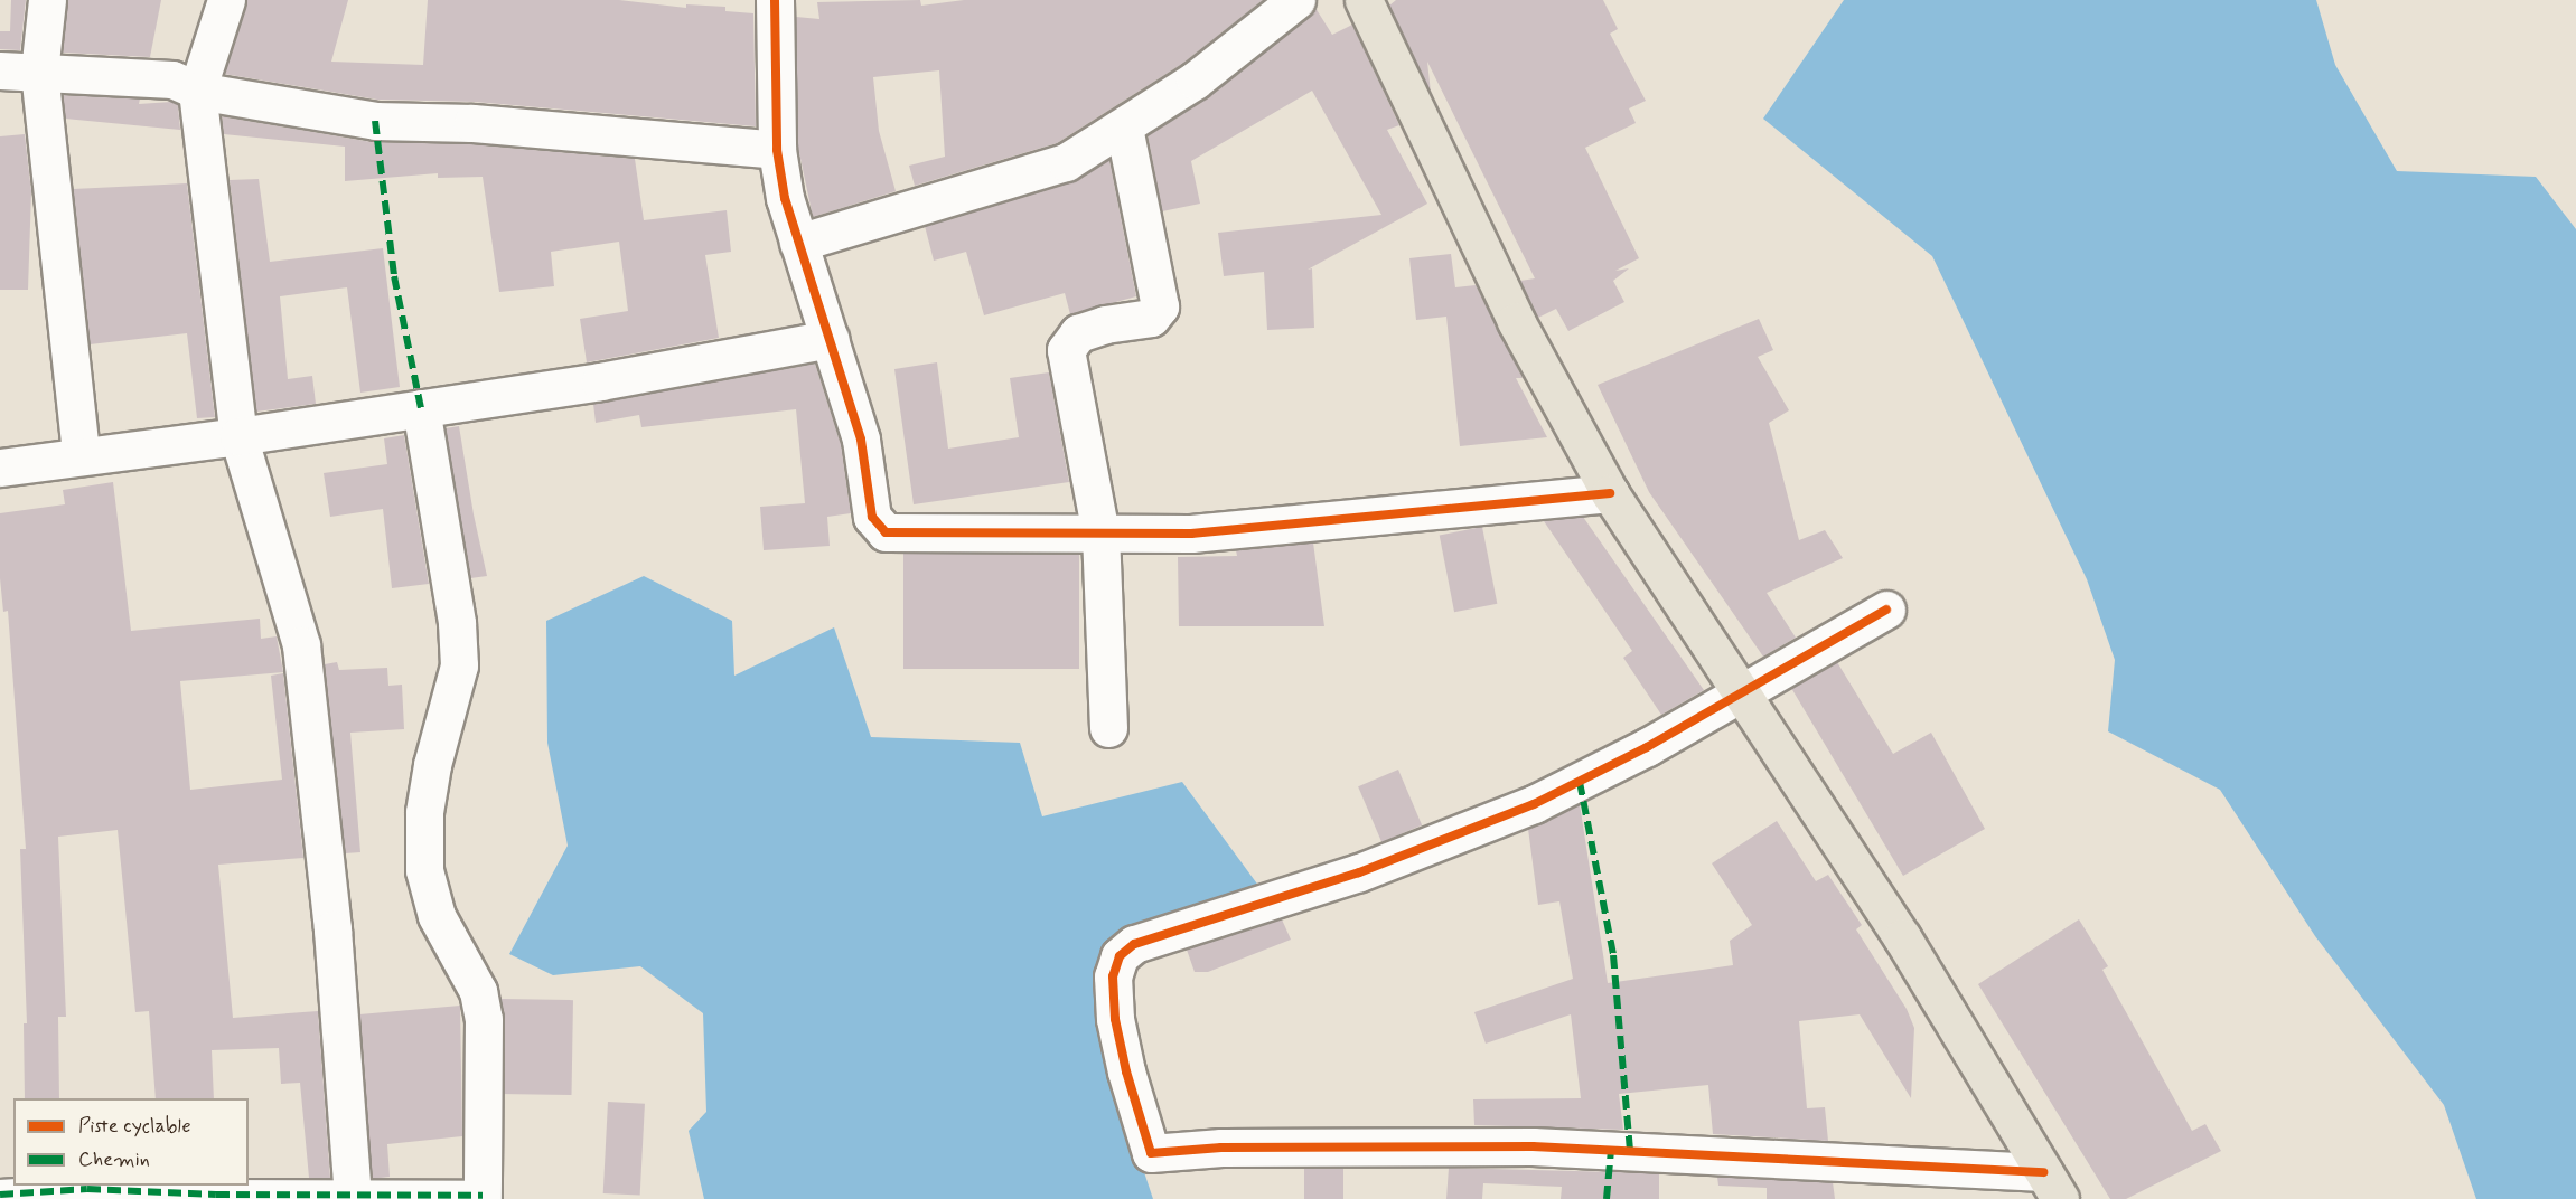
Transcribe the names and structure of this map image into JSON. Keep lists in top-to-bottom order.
{
  "legend": ["Piste cyclable", "Chemin"]
}
